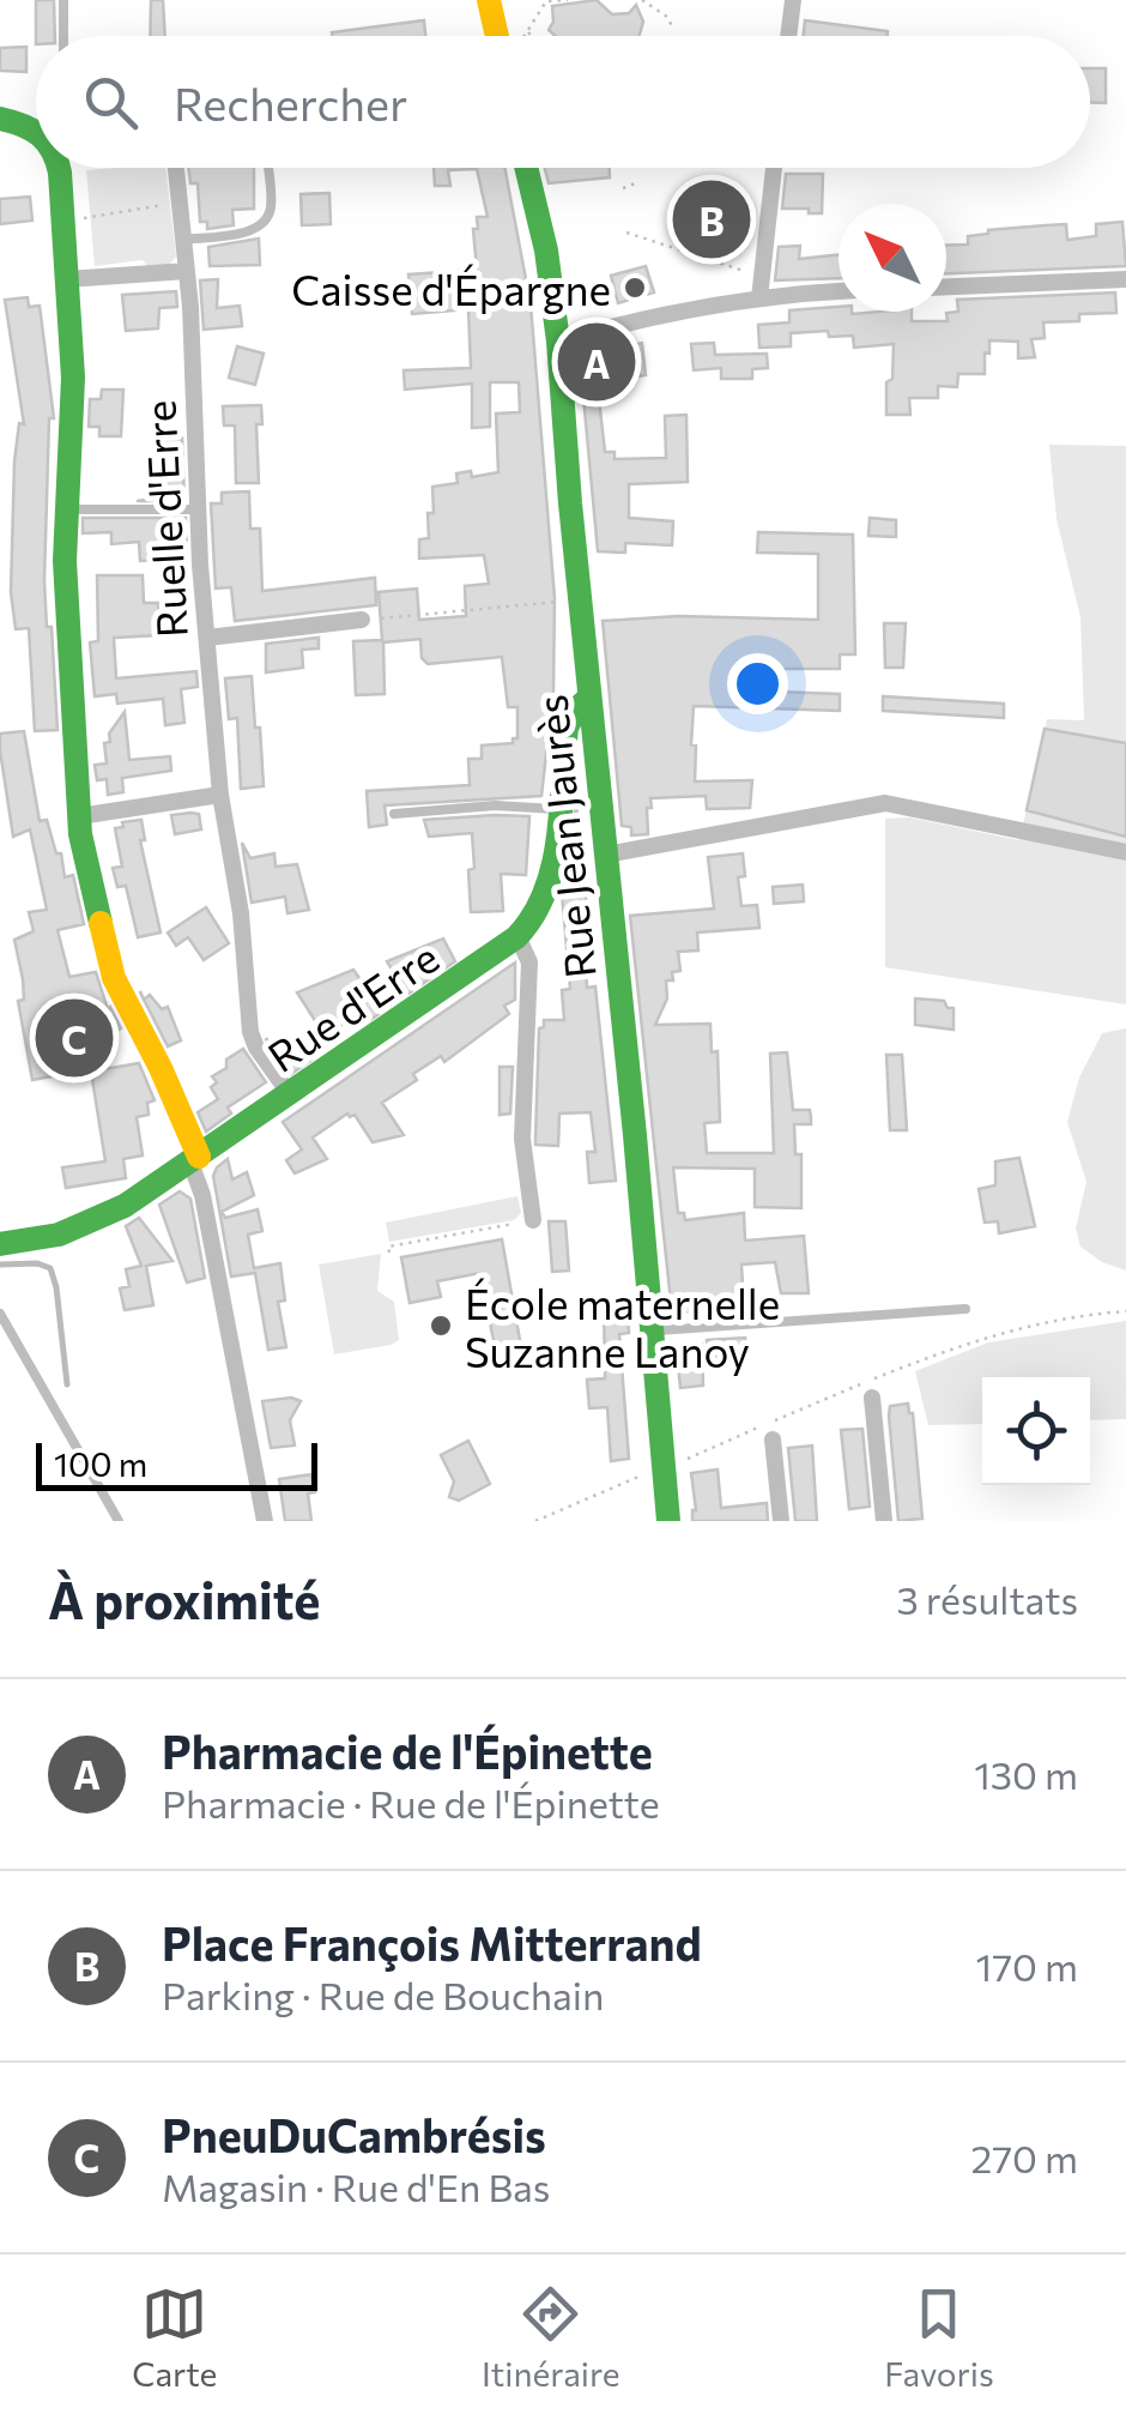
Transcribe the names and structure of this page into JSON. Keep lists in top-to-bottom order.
{
  "streets": {
    "street": ["Ruelle d'Erre", "Rue Jean Jaurès", "Rue d'Erre"]
  },
  "crossings": [
    ["Ruelle d'Erre", "Rue d'Erre"],
    ["Rue Jean Jaurès", "Rue d'Erre"]
  ],
  "places": ["Caisse d'Épargne", "École maternelle Suzanne Lanoy"],
  "scale_bar": "100 m",
  "north": "top left",
  "page": {
    "search": "Rechercher",
    "pins": ["B", "A", "C"],
    "scale": "100 m",
    "heading": ["À proximité", "3 résultats"],
    "list": [
      {
        "mark": "A",
        "name": "Pharmacie de l'Épinette",
        "note": "Pharmacie · Rue de l'Épinette",
        "value": "130 m"
      },
      {
        "mark": "B",
        "name": "Place François Mitterrand",
        "note": "Parking · Rue de Bouchain",
        "value": "170 m"
      },
      {
        "mark": "C",
        "name": "PneuDuCambrésis",
        "note": "Magasin · Rue d'En Bas",
        "value": "270 m"
      }
    ],
    "nav": ["Carte", "Itinéraire", "Favoris"]
  }
}
